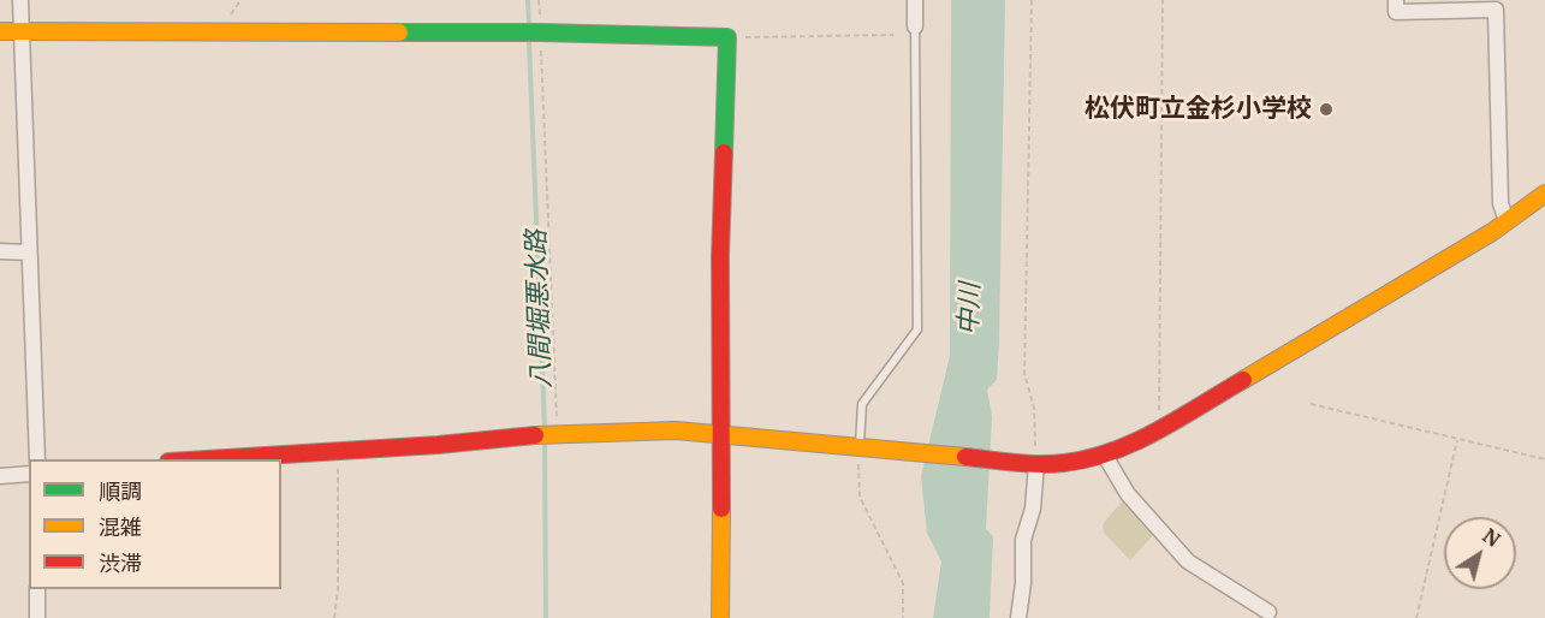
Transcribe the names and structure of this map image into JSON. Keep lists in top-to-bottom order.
{
  "water": ["八間堀悪水路", "中川"],
  "places": ["松伏町立金杉小学校"],
  "legend": ["順調", "混雑", "渋滞"],
  "north": "top right"
}
